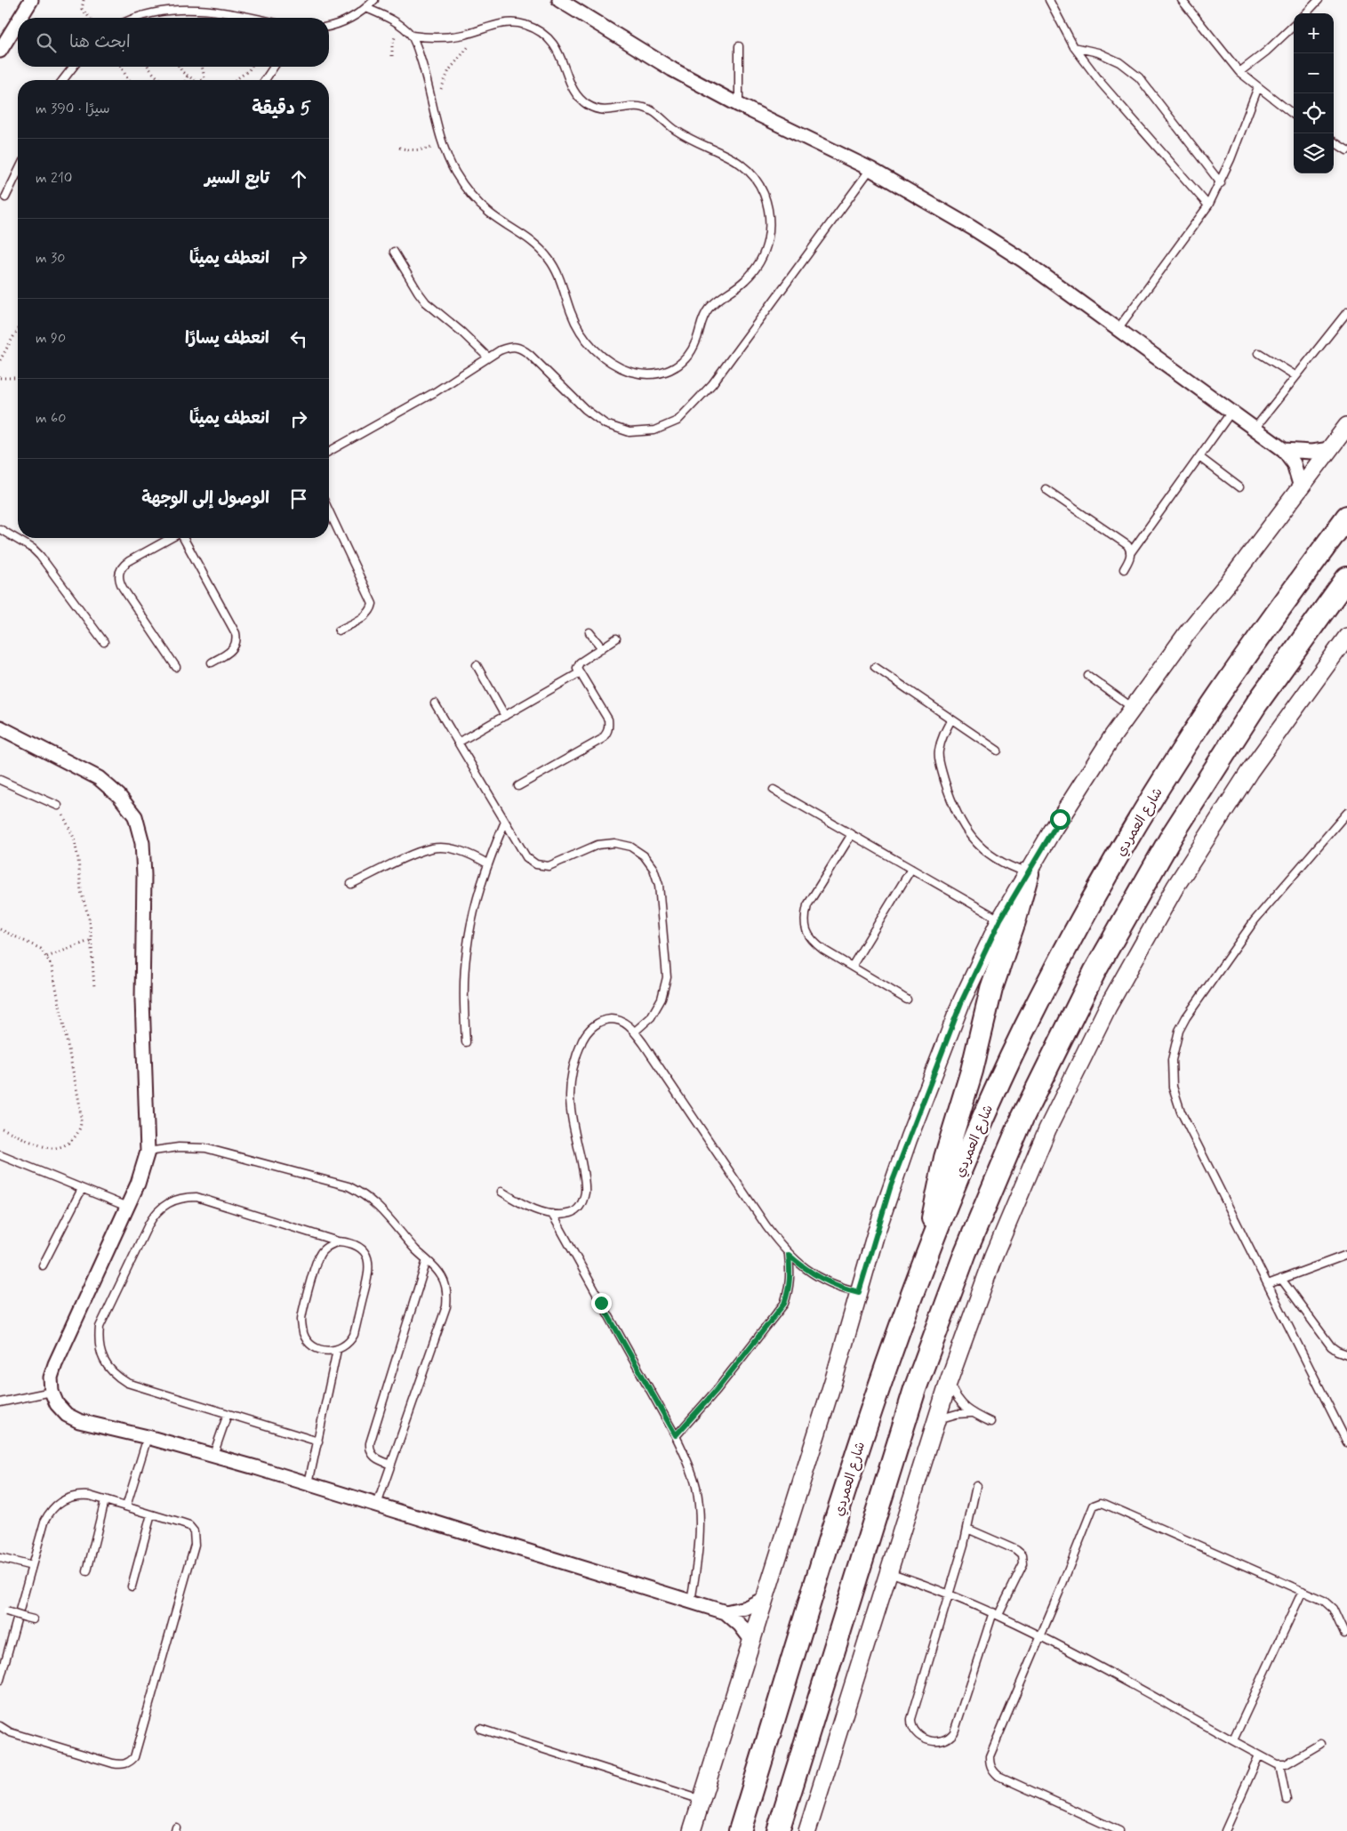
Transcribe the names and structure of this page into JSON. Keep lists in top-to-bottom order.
{
  "streets": {
    "main road": ["شارع العمردي"]
  },
  "page": {
    "map_buttons": ["+", "−"],
    "search": "ابحث هنا",
    "heading": ["5 دقيقة", "سيرًا · 390 m"],
    "list": [
      ["تابع السير", "210 m"],
      ["انعطف يمينًا", "30 m"],
      ["انعطف يسارًا", "90 m"],
      ["انعطف يمينًا", "60 m"],
      "الوصول إلى الوجهة"
    ]
  }
}
